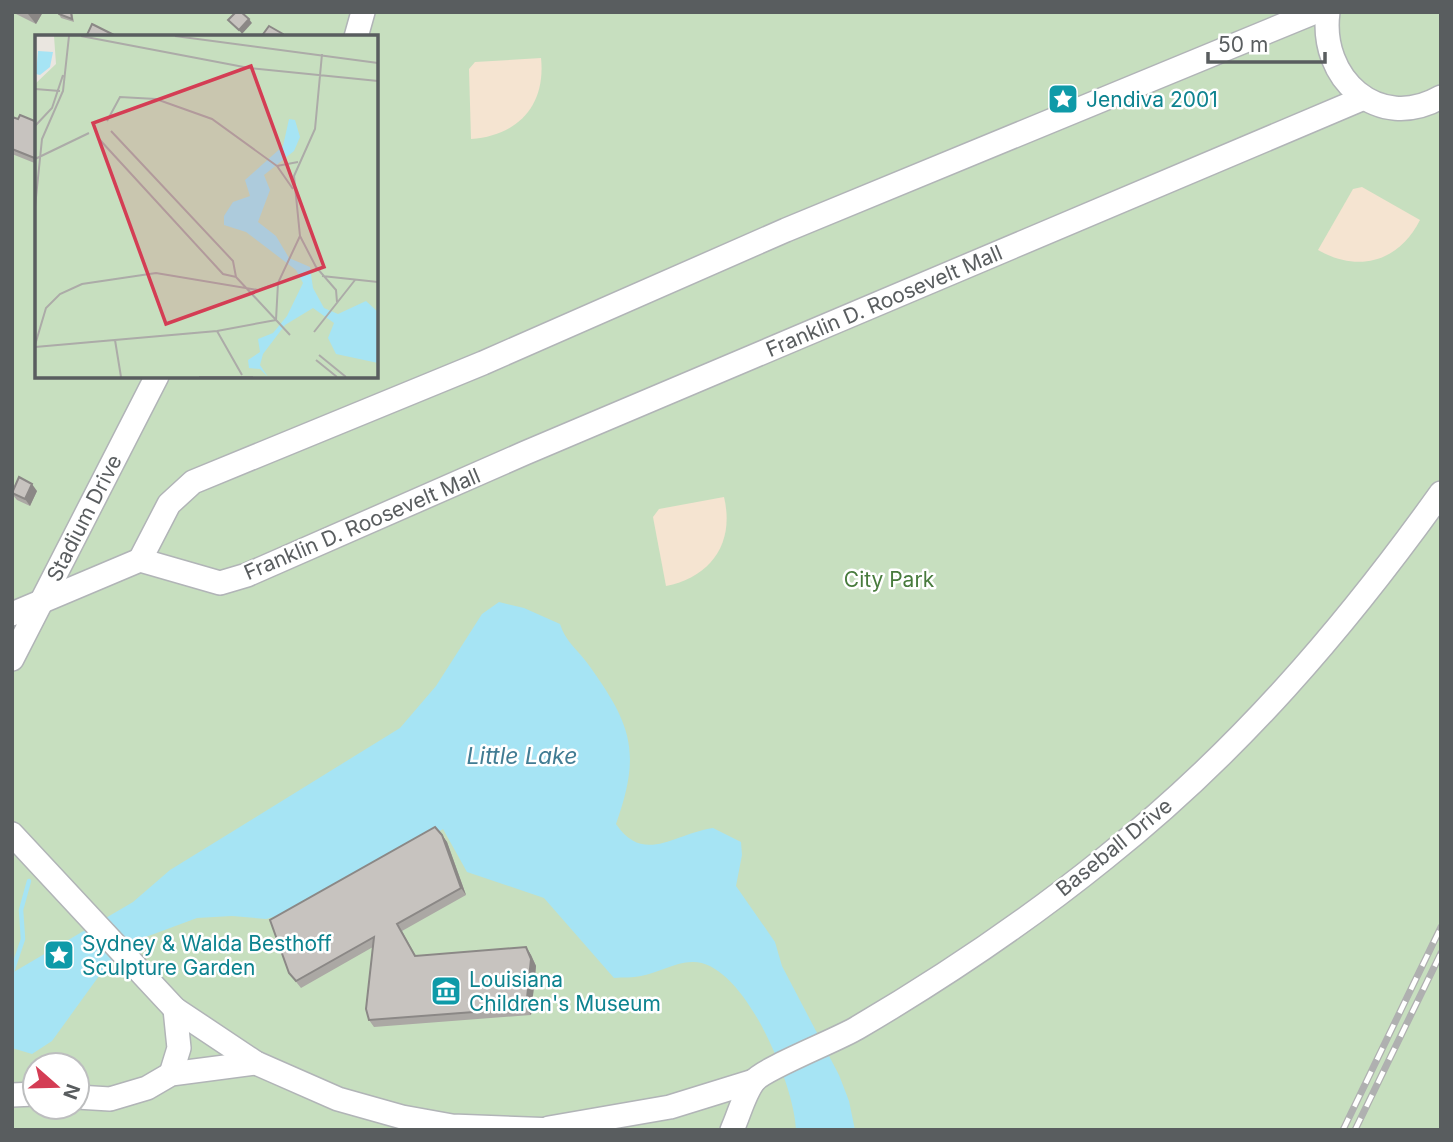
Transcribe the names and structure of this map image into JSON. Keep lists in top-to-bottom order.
{
  "streets": {
    "street": ["Franklin D. Roosevelt Mall", "Stadium Drive", "Baseball Drive"]
  },
  "water": ["Little Lake"],
  "parks": ["City Park"],
  "places": {
    "place": ["Jendiva 2001", "Sydney & Walda Besthoff Sculpture Garden"],
    "museum": ["Louisiana Children's Museum"]
  },
  "scale_bar": "50 m",
  "north": "right"
}
